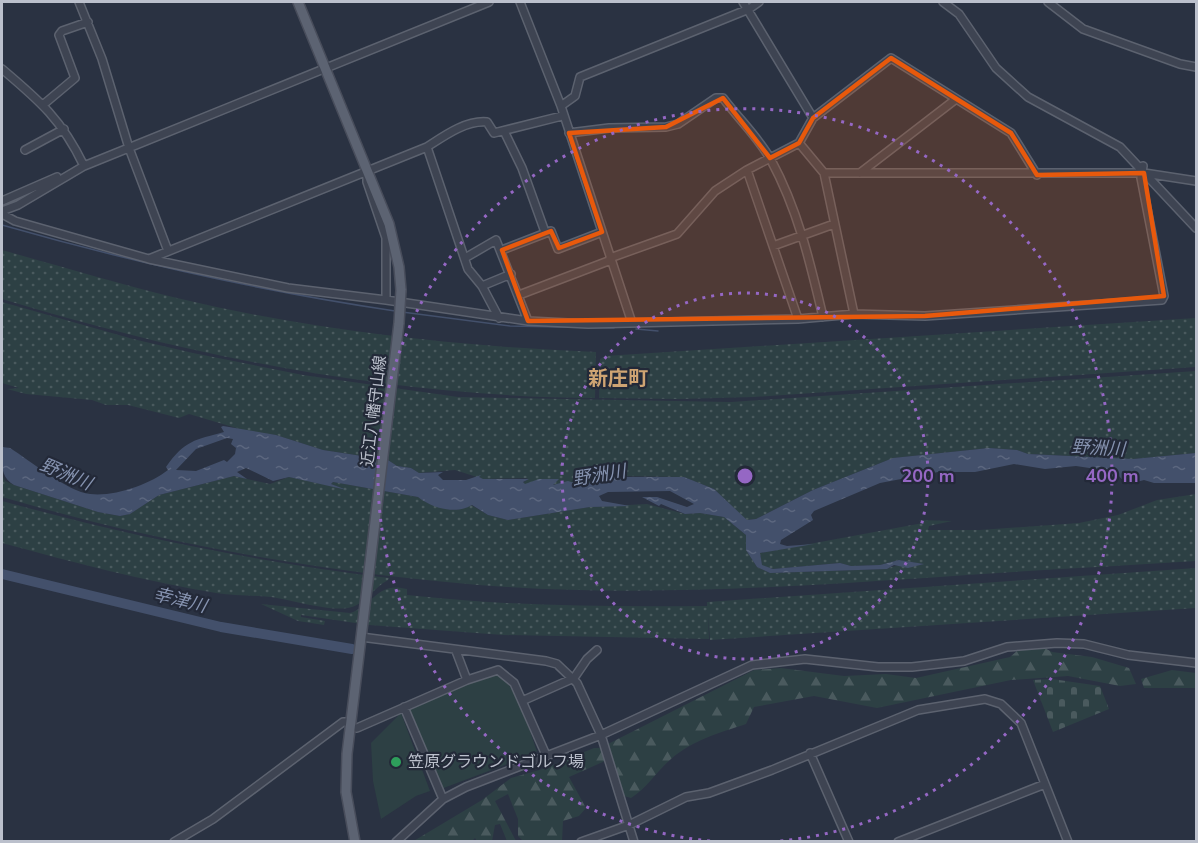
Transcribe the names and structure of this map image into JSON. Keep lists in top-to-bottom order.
{
  "streets": {
    "main road": ["近江八幡守山線"]
  },
  "districts": ["新庄町"],
  "water": ["野洲川", "幸津川"],
  "places": ["笠原グラウンドゴルフ場"],
  "rings": ["200 m", "400 m"]
}
